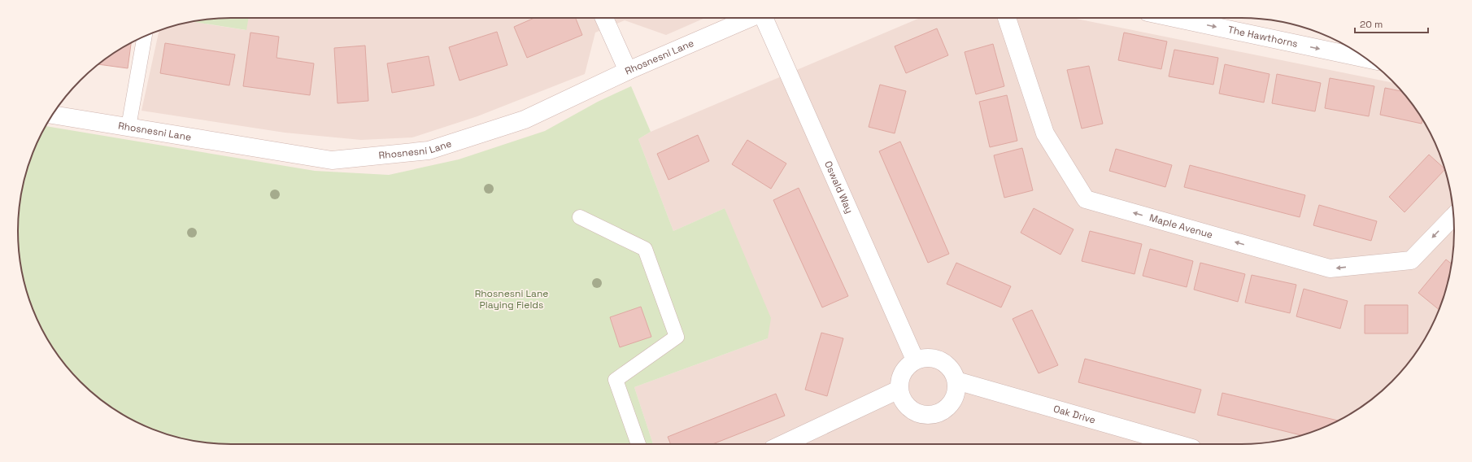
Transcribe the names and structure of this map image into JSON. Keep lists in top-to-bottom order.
{
  "streets": {
    "street": [
      "The Hawthorns",
      "Rhosnesni Lane",
      "Oswald Way",
      "Maple Avenue",
      "Oak Drive"
    ]
  },
  "crossings": [
    ["Oswald Way", "Oak Drive"]
  ],
  "one_way": ["The Hawthorns", "Maple Avenue"],
  "parks": ["Rhosnesni Lane Playing Fields"],
  "scale_bar": "20 m"
}
